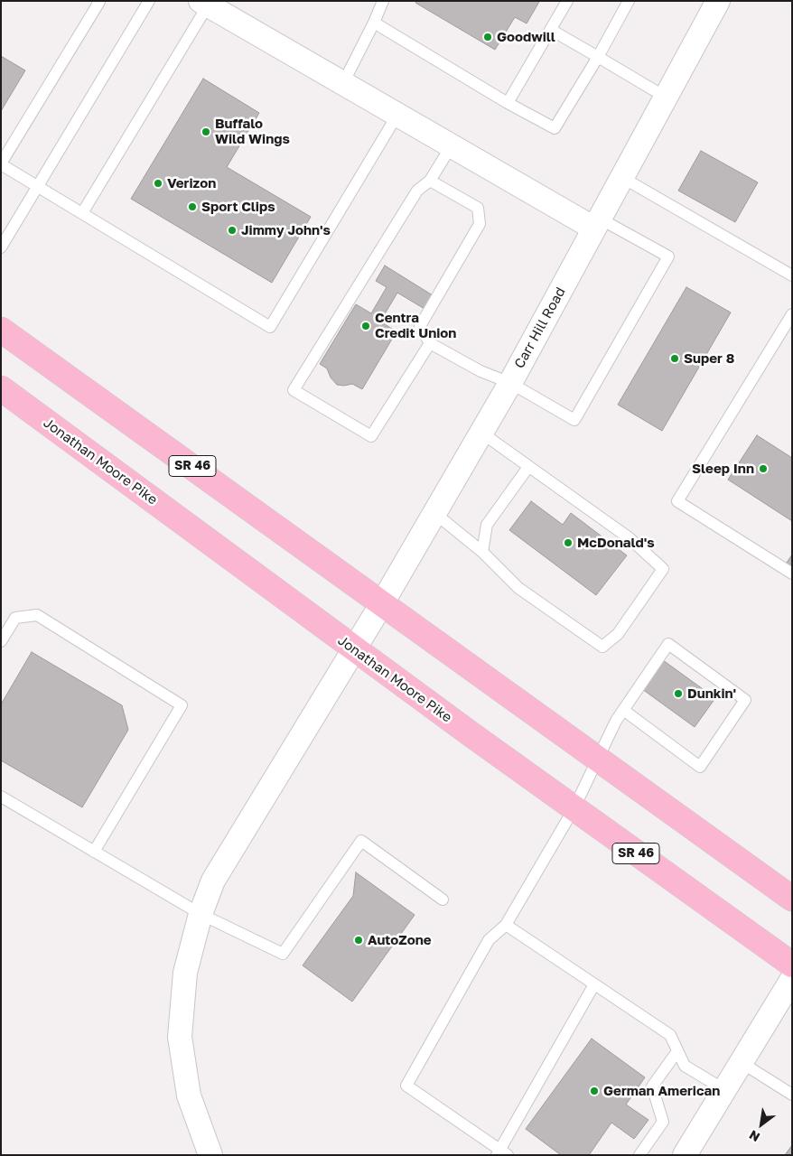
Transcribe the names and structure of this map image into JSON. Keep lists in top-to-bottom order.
{
  "streets": {
    "highway": ["Jonathan Moore Pike", "SR 46"],
    "street": ["Carr Hill Road"]
  },
  "crossings": [
    ["Carr Hill Road", "Jonathan Moore Pike"],
    ["Carr Hill Road", "SR 46"]
  ],
  "places": [
    "Goodwill",
    "Buffalo Wild Wings",
    "Verizon",
    "Sport Clips",
    "Jimmy John's",
    "Centra Credit Union",
    "Super 8",
    "Sleep Inn",
    "McDonald's",
    "Dunkin'",
    "AutoZone",
    "German American"
  ],
  "north": "bottom left"
}
